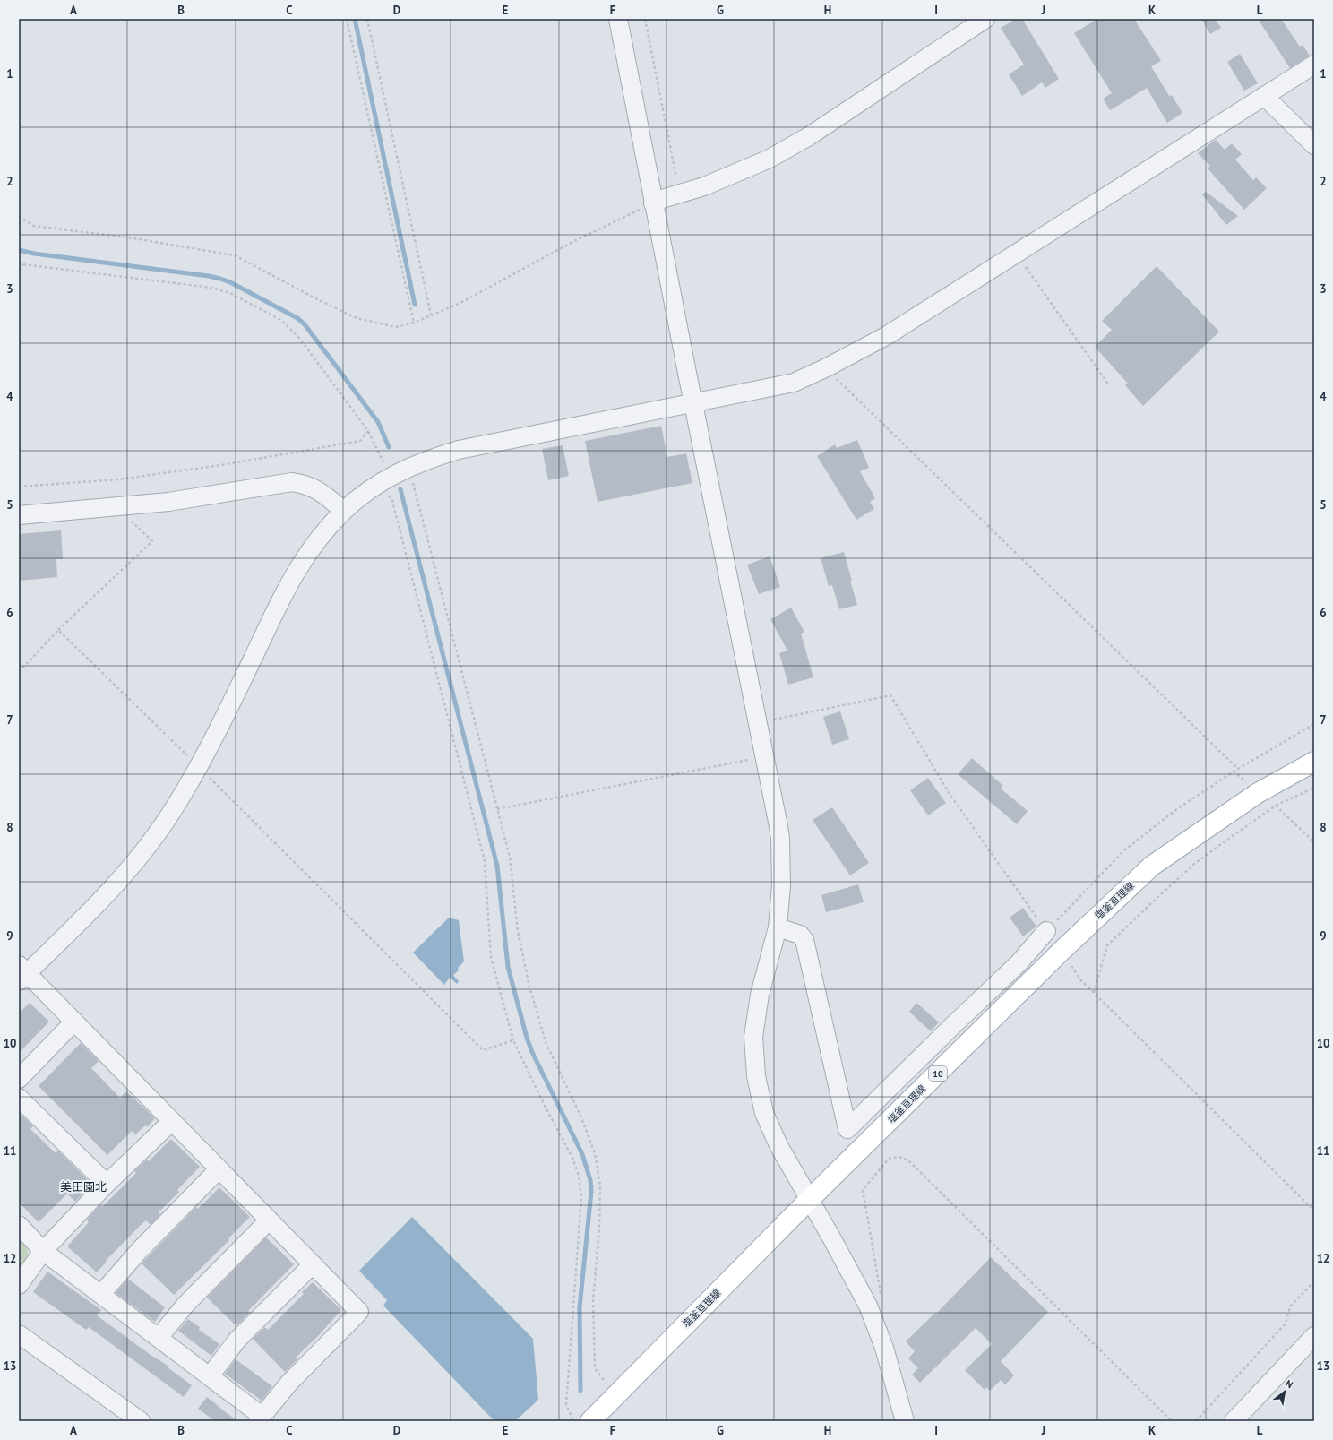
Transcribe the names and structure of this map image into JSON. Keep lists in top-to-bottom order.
{
  "streets": {
    "main road": ["塩釜亘理線", "10"]
  },
  "districts": ["美田園北"],
  "north": "top right",
  "grid": {
    "columns": [
      "A",
      "B",
      "C",
      "D",
      "E",
      "F",
      "G",
      "H",
      "I",
      "J",
      "K",
      "L"
    ],
    "rows": [
      "1",
      "2",
      "3",
      "4",
      "5",
      "6",
      "7",
      "8",
      "9",
      "10",
      "11",
      "12",
      "13"
    ]
  }
}
